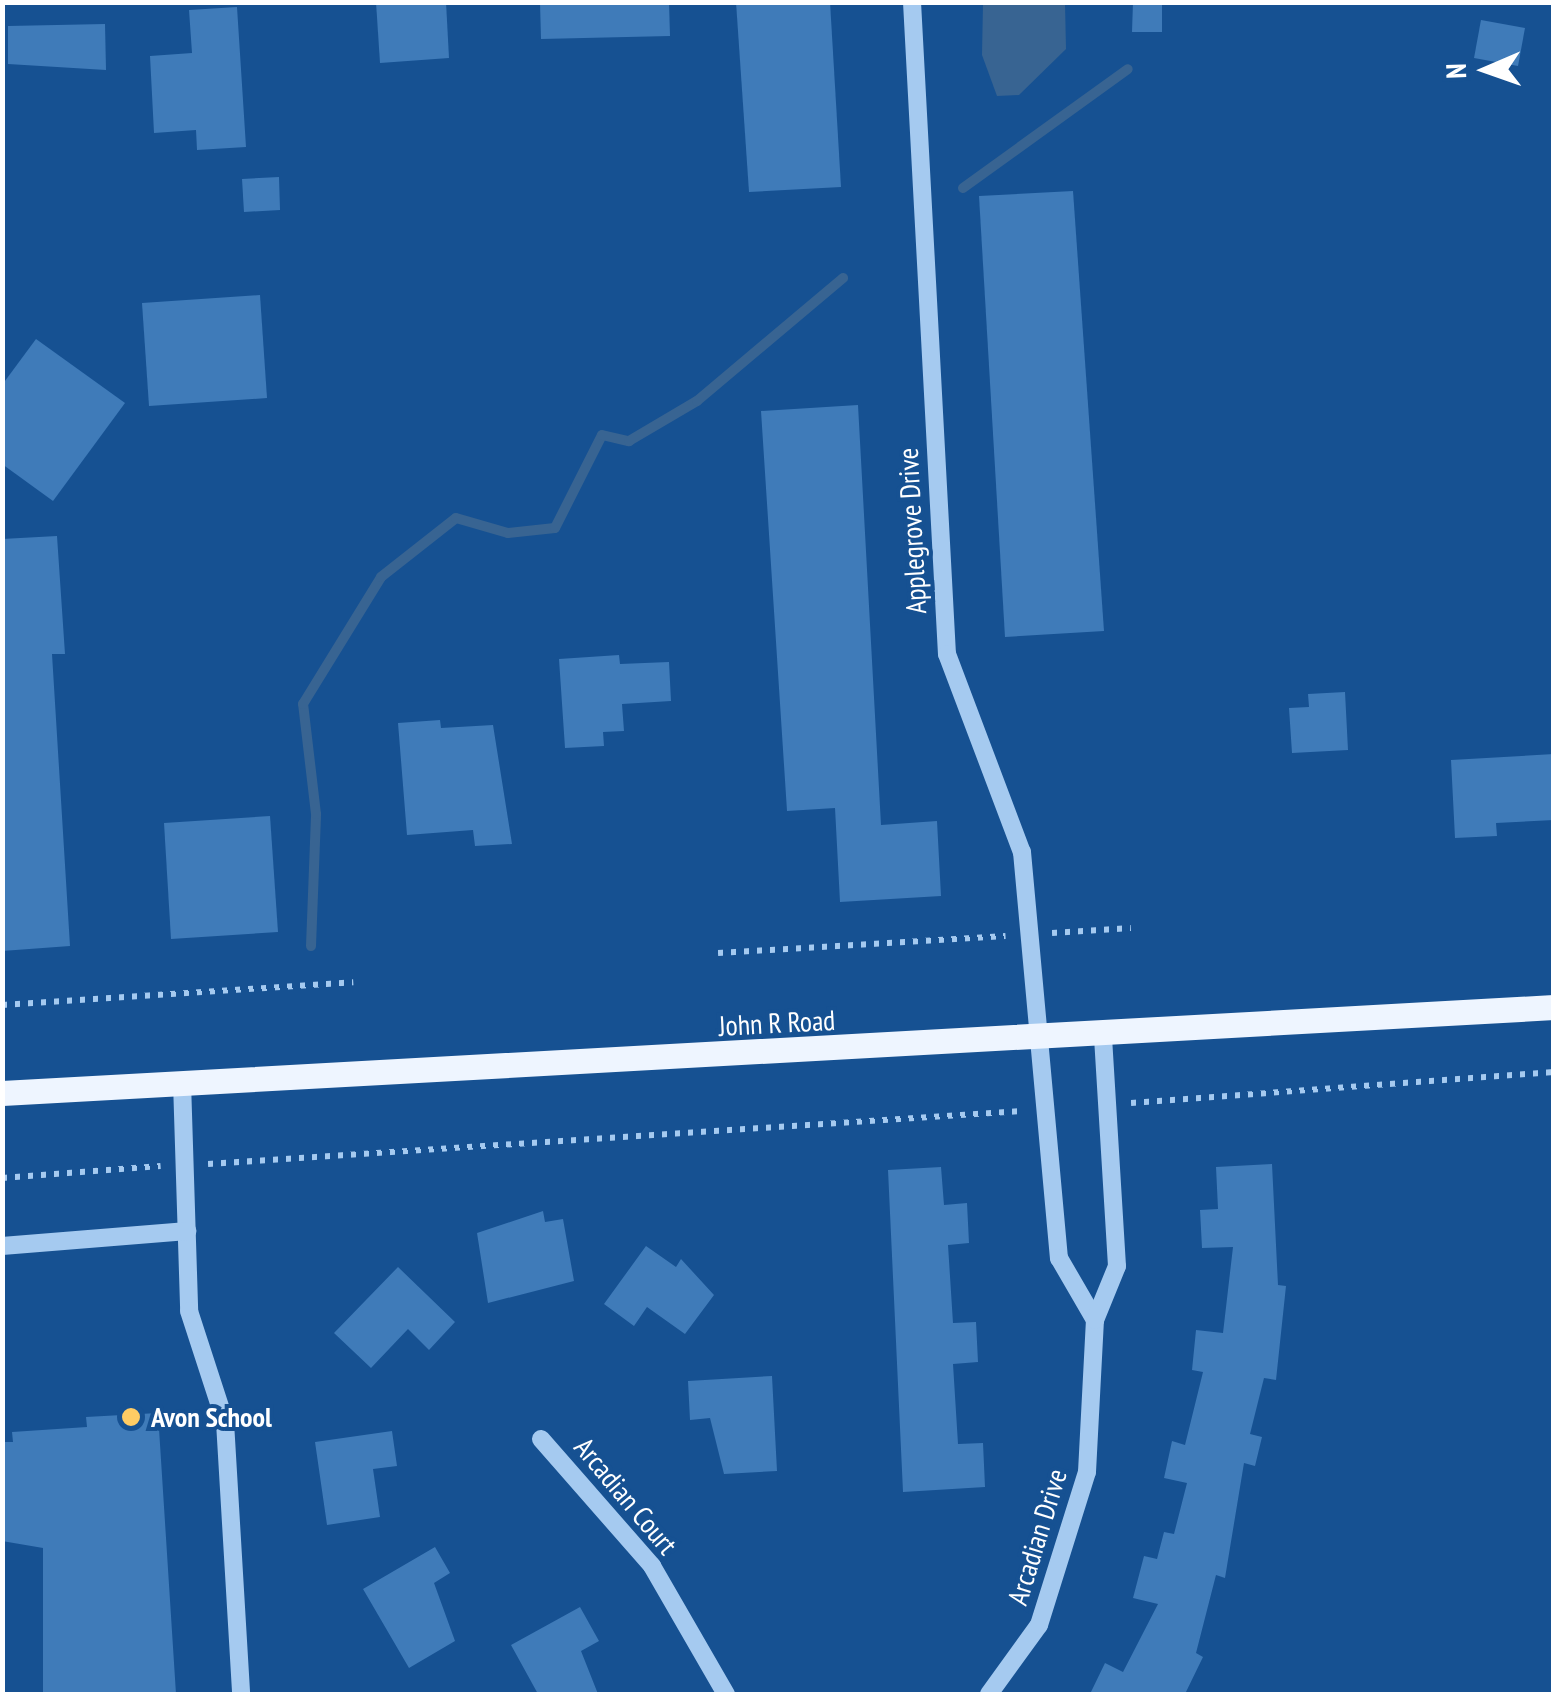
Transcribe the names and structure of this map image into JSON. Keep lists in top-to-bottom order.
{
  "streets": {
    "main road": ["John R Road"],
    "street": ["Applegrove Drive", "Arcadian Court", "Arcadian Drive"]
  },
  "crossings": [
    ["Applegrove Drive", "John R Road"],
    ["John R Road", "Arcadian Drive"]
  ],
  "places": ["Avon School"],
  "north": "left"
}
